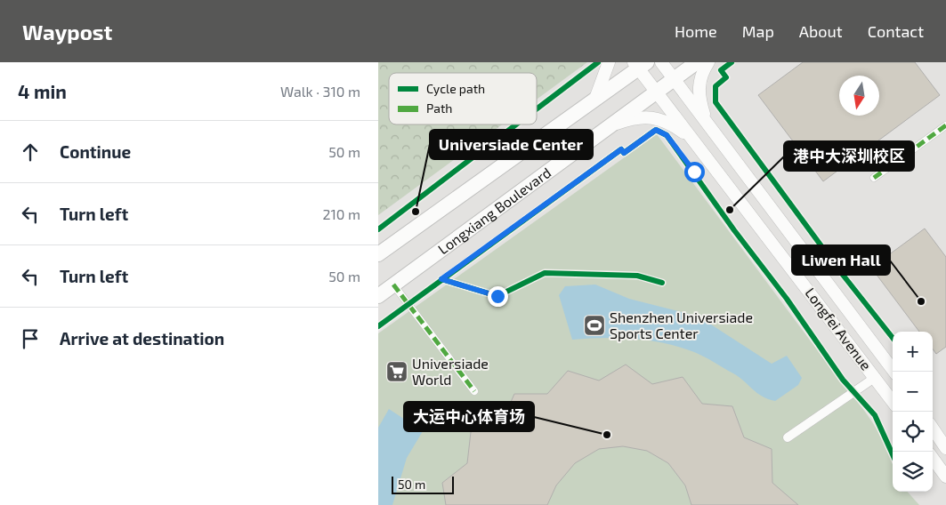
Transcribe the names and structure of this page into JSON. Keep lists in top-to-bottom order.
{
  "streets": {
    "main road": ["Longxiang Boulevard", "Longfei Avenue"]
  },
  "crossings": [
    ["Longxiang Boulevard", "Longfei Avenue"]
  ],
  "places": {
    "other": [
      "港中大深圳校区",
      "Universiade Center",
      "Liwen Hall",
      "大运中心体育场"
    ],
    "sports": ["Shenzhen Universiade Sports Center"],
    "supermarket": ["Universiade World"]
  },
  "legend": ["Cycle path", "Path"],
  "scale_bar": "50 m",
  "north": "bottom",
  "page": {
    "header": "Waypost",
    "nav": [
      "Home",
      "Map",
      "About",
      "Contact"
    ],
    "heading": ["4 min", "Walk · 310 m"],
    "list": [
      ["Continue", "50 m"],
      ["Turn left", "210 m"],
      ["Turn left", "50 m"],
      "Arrive at destination"
    ],
    "map_buttons": ["+", "−"],
    "scale": "50 m"
  }
}
